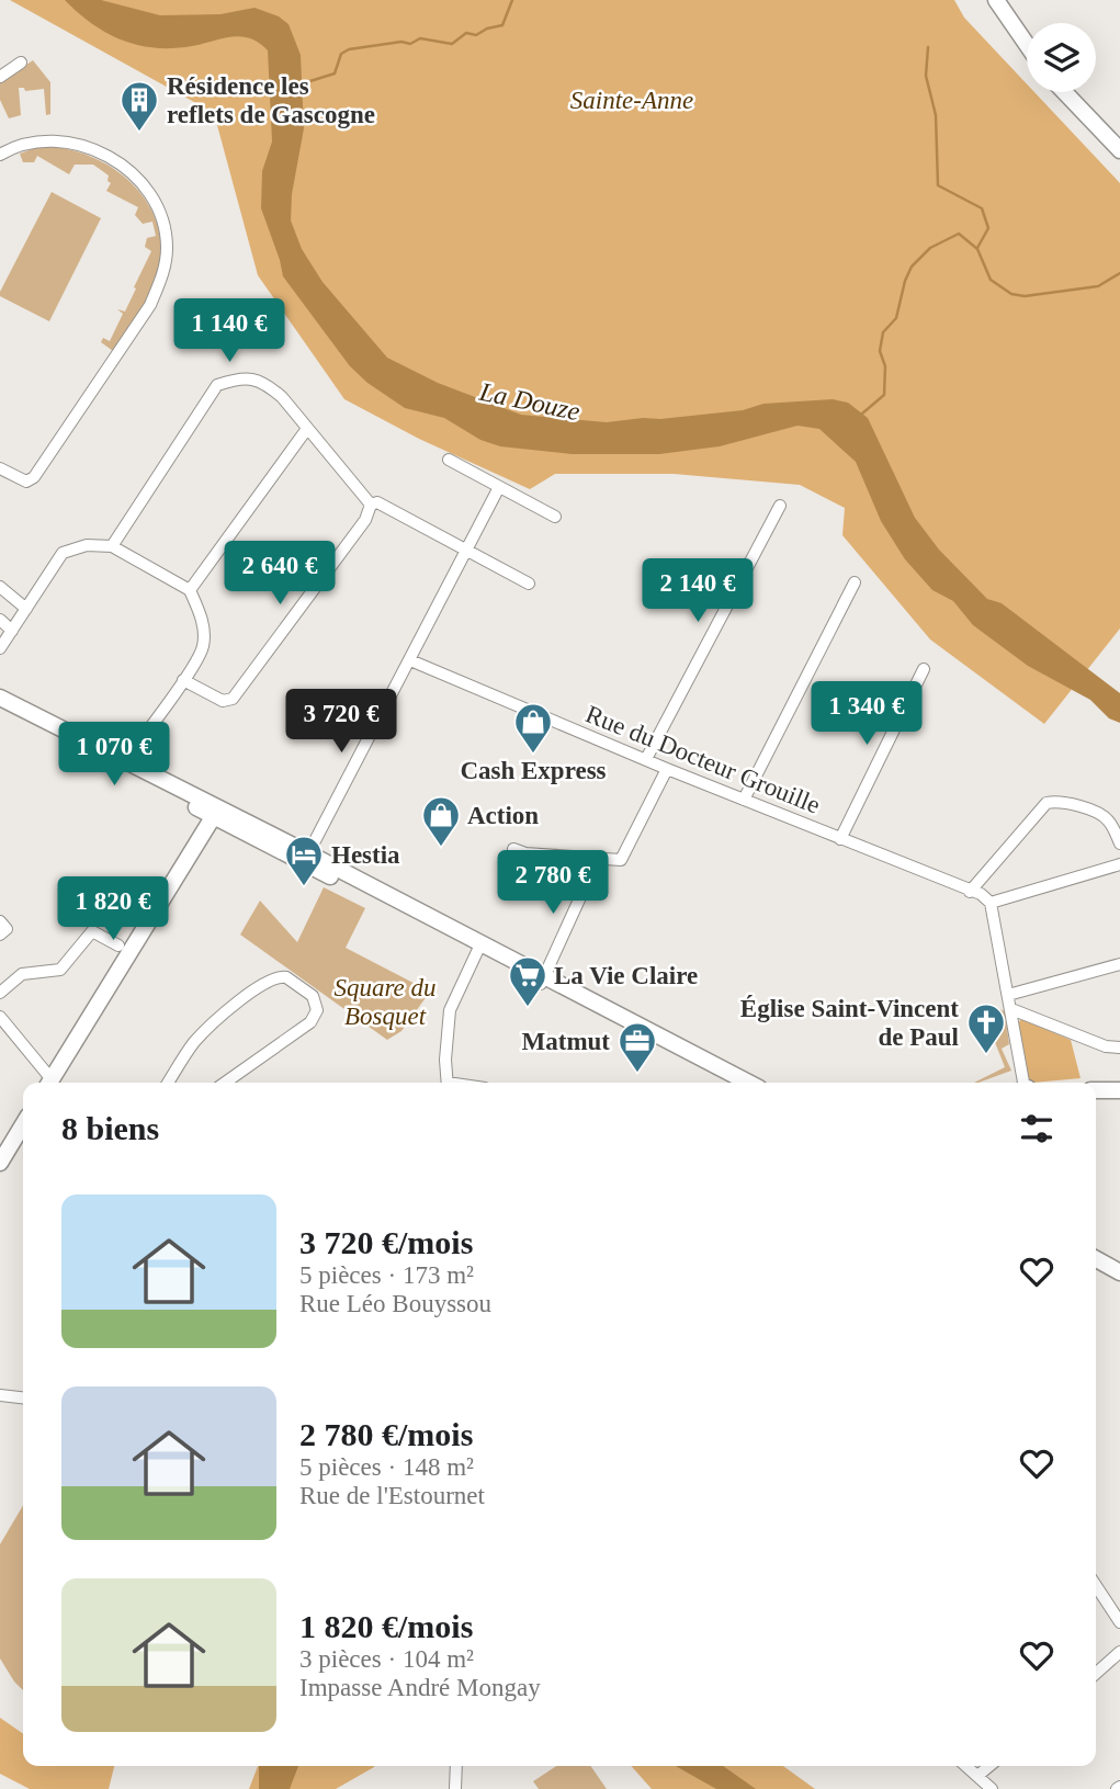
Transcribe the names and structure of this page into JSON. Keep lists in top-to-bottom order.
{
  "streets": {
    "street": ["Rue du Docteur Grouille"]
  },
  "water": ["La Douze"],
  "parks": ["Sainte-Anne", "Square du Bosquet"],
  "places": {
    "building": ["Résidence les reflets de Gascogne"],
    "shop": ["Cash Express", "Action"],
    "hotel": ["Hestia"],
    "supermarket": ["La Vie Claire"],
    "church": ["Église Saint-Vincent de Paul"],
    "office": ["Matmut"]
  },
  "page": {
    "price": [
      "1 140 €",
      "2 640 €",
      "2 140 €",
      "1 340 €",
      "3 720 €",
      "1 070 €",
      "2 780 €",
      "1 820 €"
    ],
    "heading": "8 biens",
    "list": [
      {
        "name": "3 720 €/mois",
        "note": "5 pièces · 173 m² · Rue Léo Bouyssou"
      },
      {
        "name": "2 780 €/mois",
        "note": "5 pièces · 148 m² · Rue de l'Estournet"
      },
      {
        "name": "1 820 €/mois",
        "note": "3 pièces · 104 m² · Impasse André Mongay"
      }
    ]
  }
}
